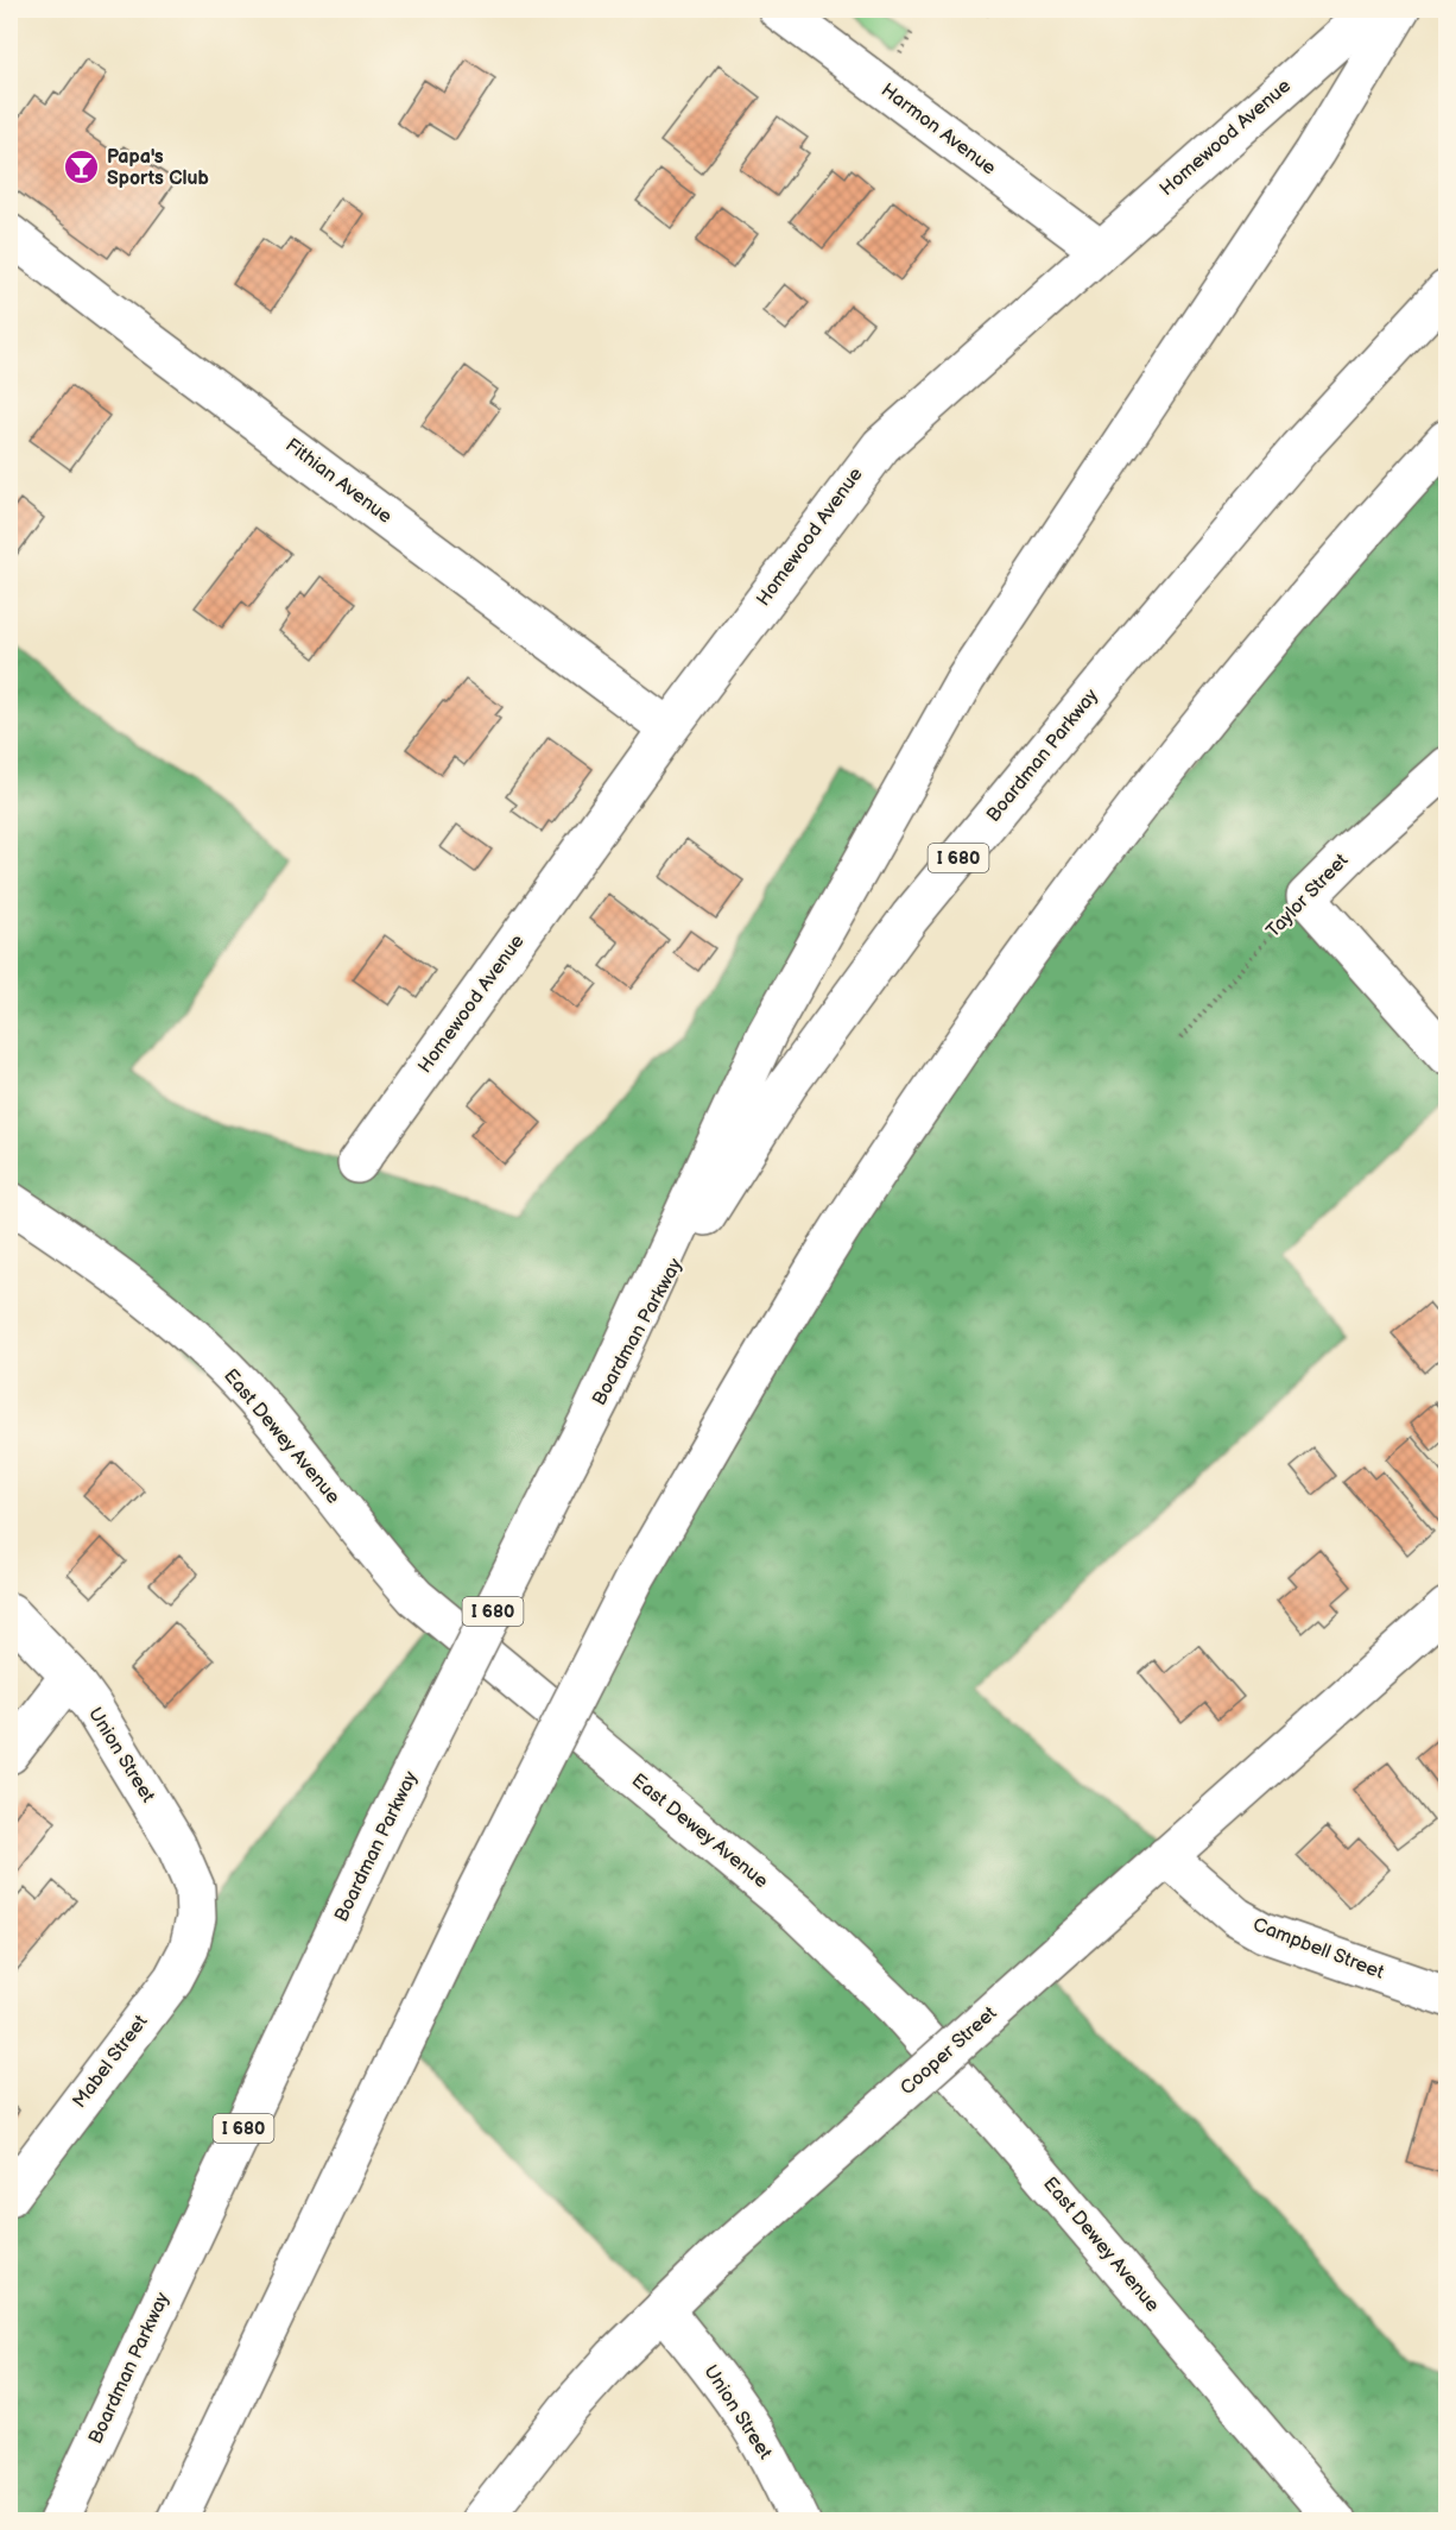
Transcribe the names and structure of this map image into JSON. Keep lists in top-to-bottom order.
{
  "streets": {
    "main road": [
      "Harmon Avenue",
      "Homewood Avenue",
      "Fithian Avenue",
      "Boardman Parkway",
      "I 680",
      "Taylor Street",
      "East Dewey Avenue",
      "Union Street",
      "Campbell Street",
      "Cooper Street",
      "Mabel Street"
    ]
  },
  "crossings": [
    ["Harmon Avenue", "Homewood Avenue"],
    ["Homewood Avenue", "Fithian Avenue"],
    ["Union Street", "Cooper Street"],
    ["Union Street", "Mabel Street"],
    ["Campbell Street", "Cooper Street"]
  ],
  "places": {
    "bar": ["Papa's Sports Club"]
  }
}
